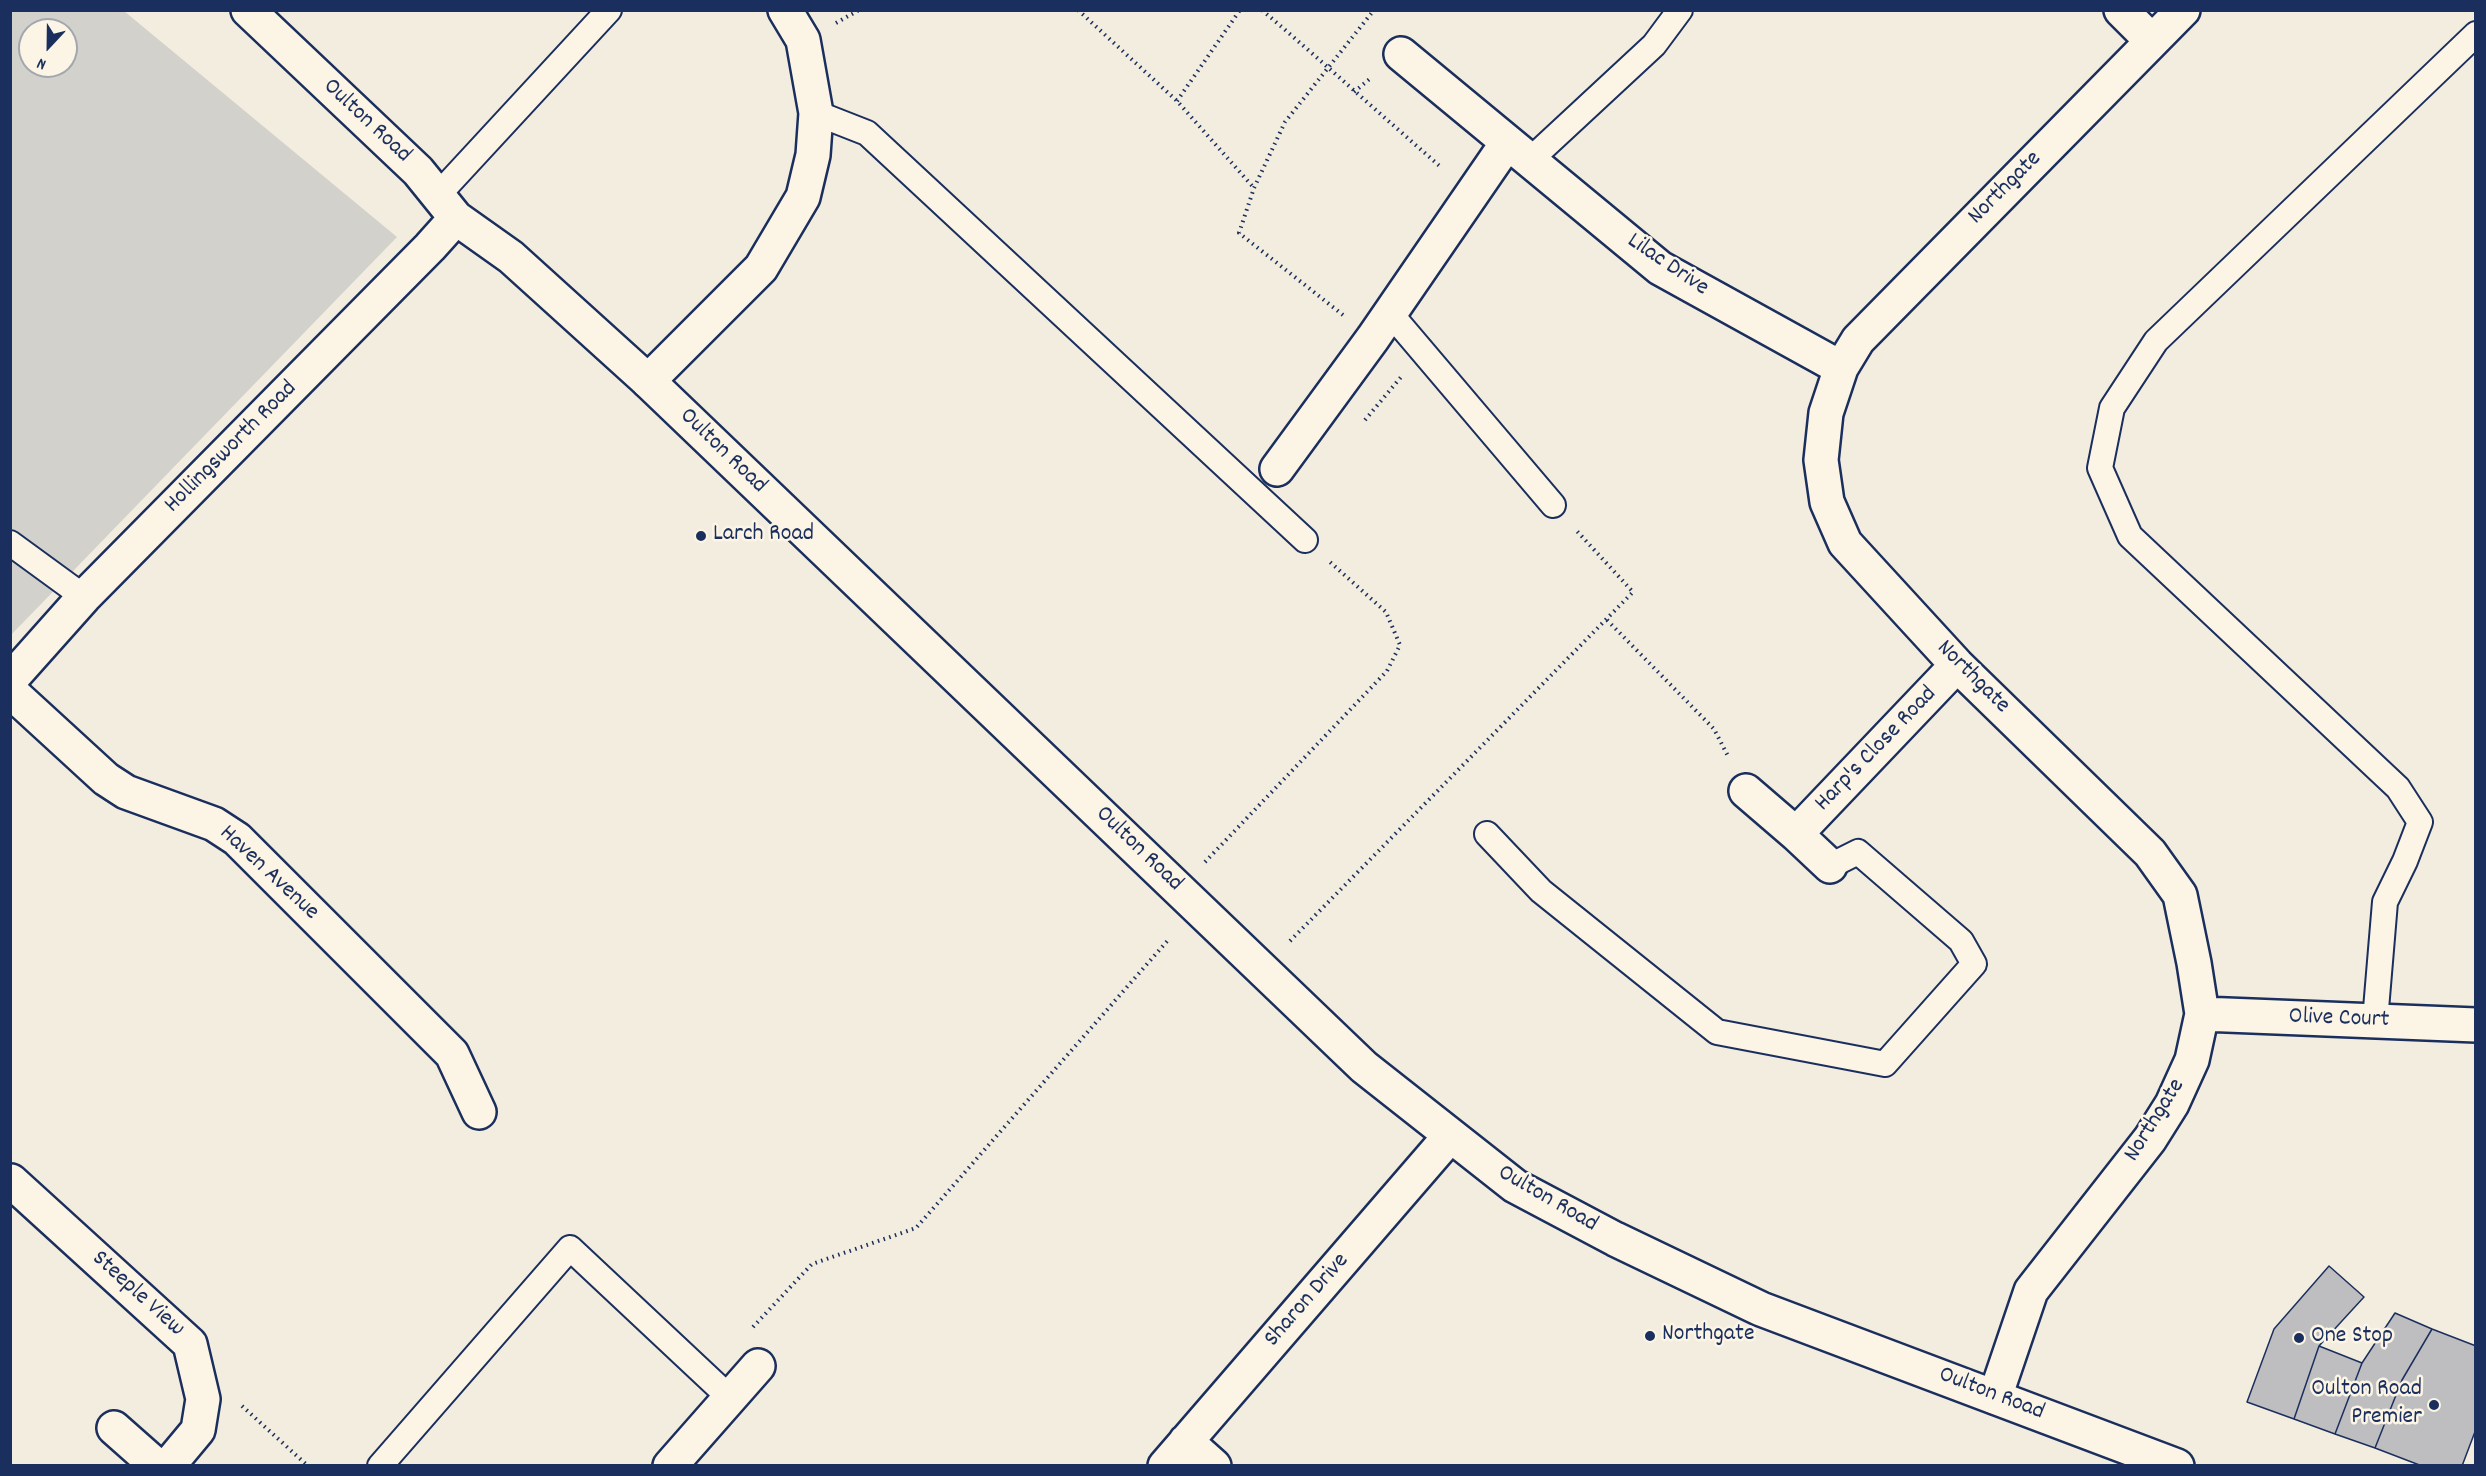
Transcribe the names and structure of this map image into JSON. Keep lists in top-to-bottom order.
{
  "streets": {
    "street": [
      "Oulton Road",
      "Northgate",
      "Lilac Drive",
      "Hollingsworth Road",
      "Harp's Close Road",
      "Haven Avenue",
      "Olive Court",
      "Steeple View",
      "Sharon Drive"
    ]
  },
  "crossings": [
    ["Oulton Road", "Northgate"],
    ["Oulton Road", "Hollingsworth Road"],
    ["Oulton Road", "Sharon Drive"],
    ["Northgate", "Lilac Drive"],
    ["Northgate", "Harp's Close Road"],
    ["Northgate", "Olive Court"]
  ],
  "places": [
    "Larch Road",
    "Northgate",
    "One Stop",
    "Oulton Road Premier"
  ],
  "north": "bottom"
}
